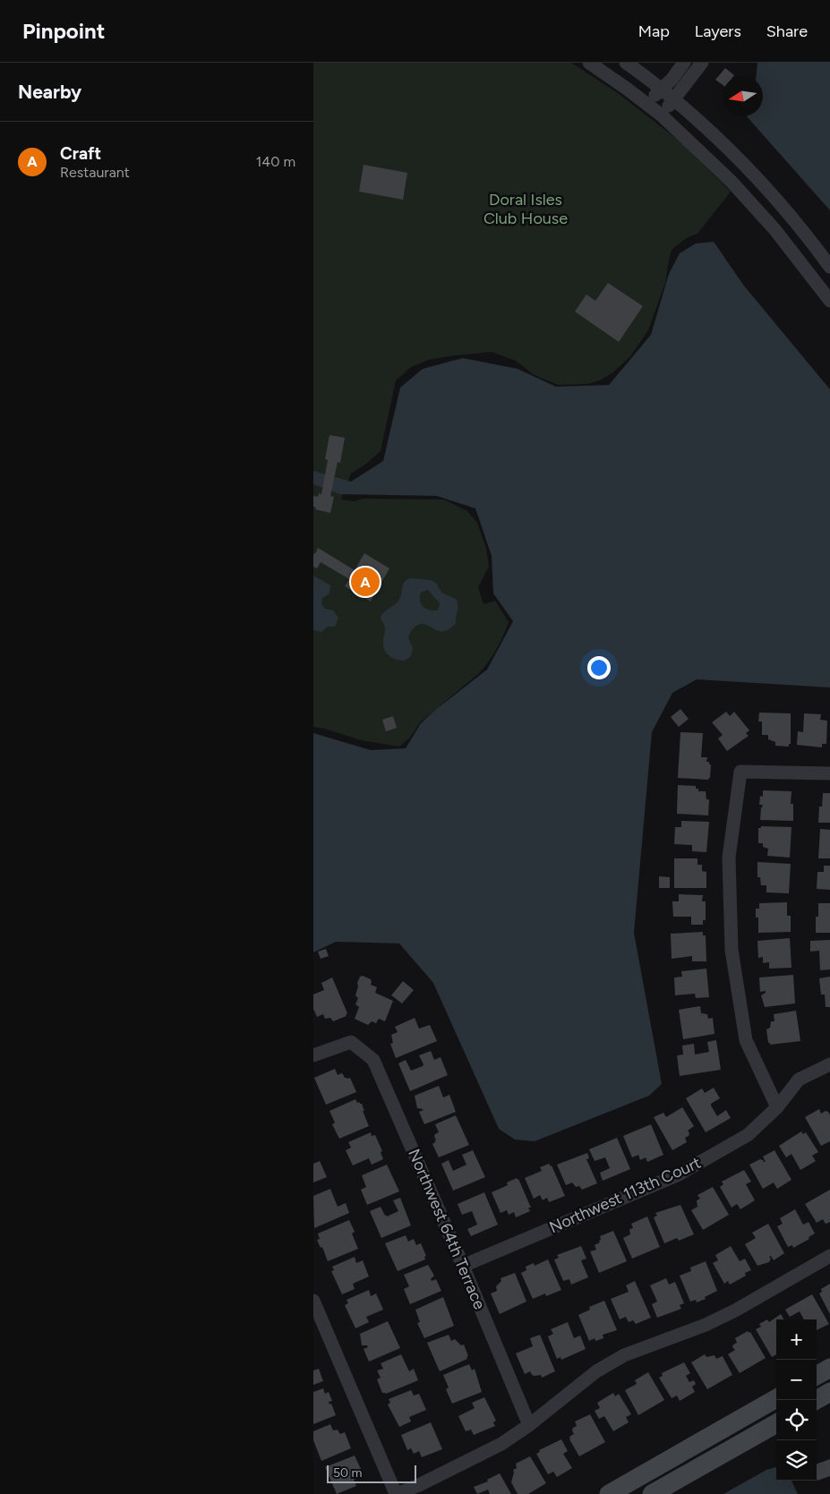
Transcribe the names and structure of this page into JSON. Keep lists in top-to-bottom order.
{
  "streets": {
    "street": ["Northwest 113th Court", "Northwest 64th Terrace"]
  },
  "crossings": [
    ["Northwest 113th Court", "Northwest 64th Terrace"]
  ],
  "parks": ["Doral Isles Club House"],
  "scale_bar": "50 m",
  "north": "left",
  "page": {
    "header": "Pinpoint",
    "nav": ["Map", "Layers", "Share"],
    "heading": "Nearby",
    "list": [
      {
        "mark": "A",
        "name": "Craft",
        "note": "Restaurant",
        "value": "140 m"
      }
    ],
    "pins": "A",
    "map_buttons": ["+", "−"],
    "scale": "50 m"
  }
}
